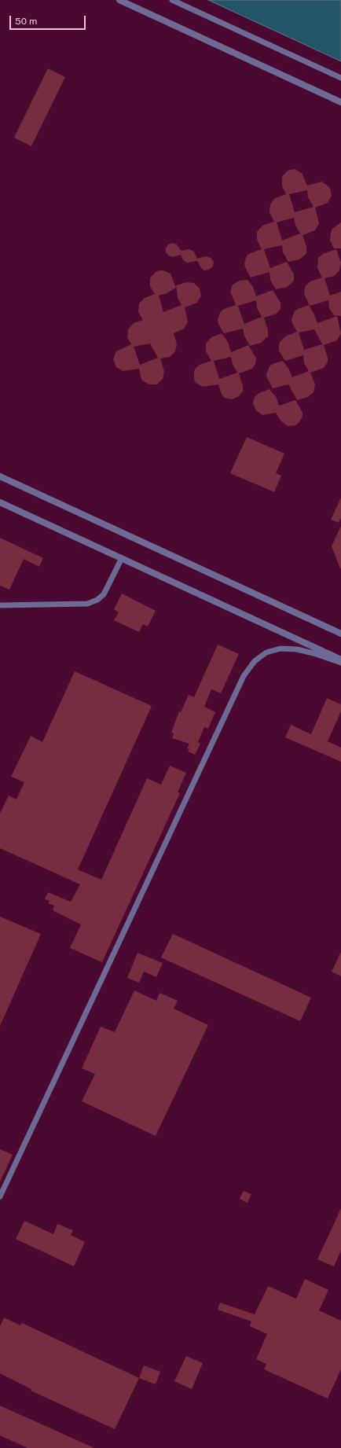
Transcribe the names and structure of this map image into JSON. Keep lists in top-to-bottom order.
{
  "scale_bar": "50 m"
}
